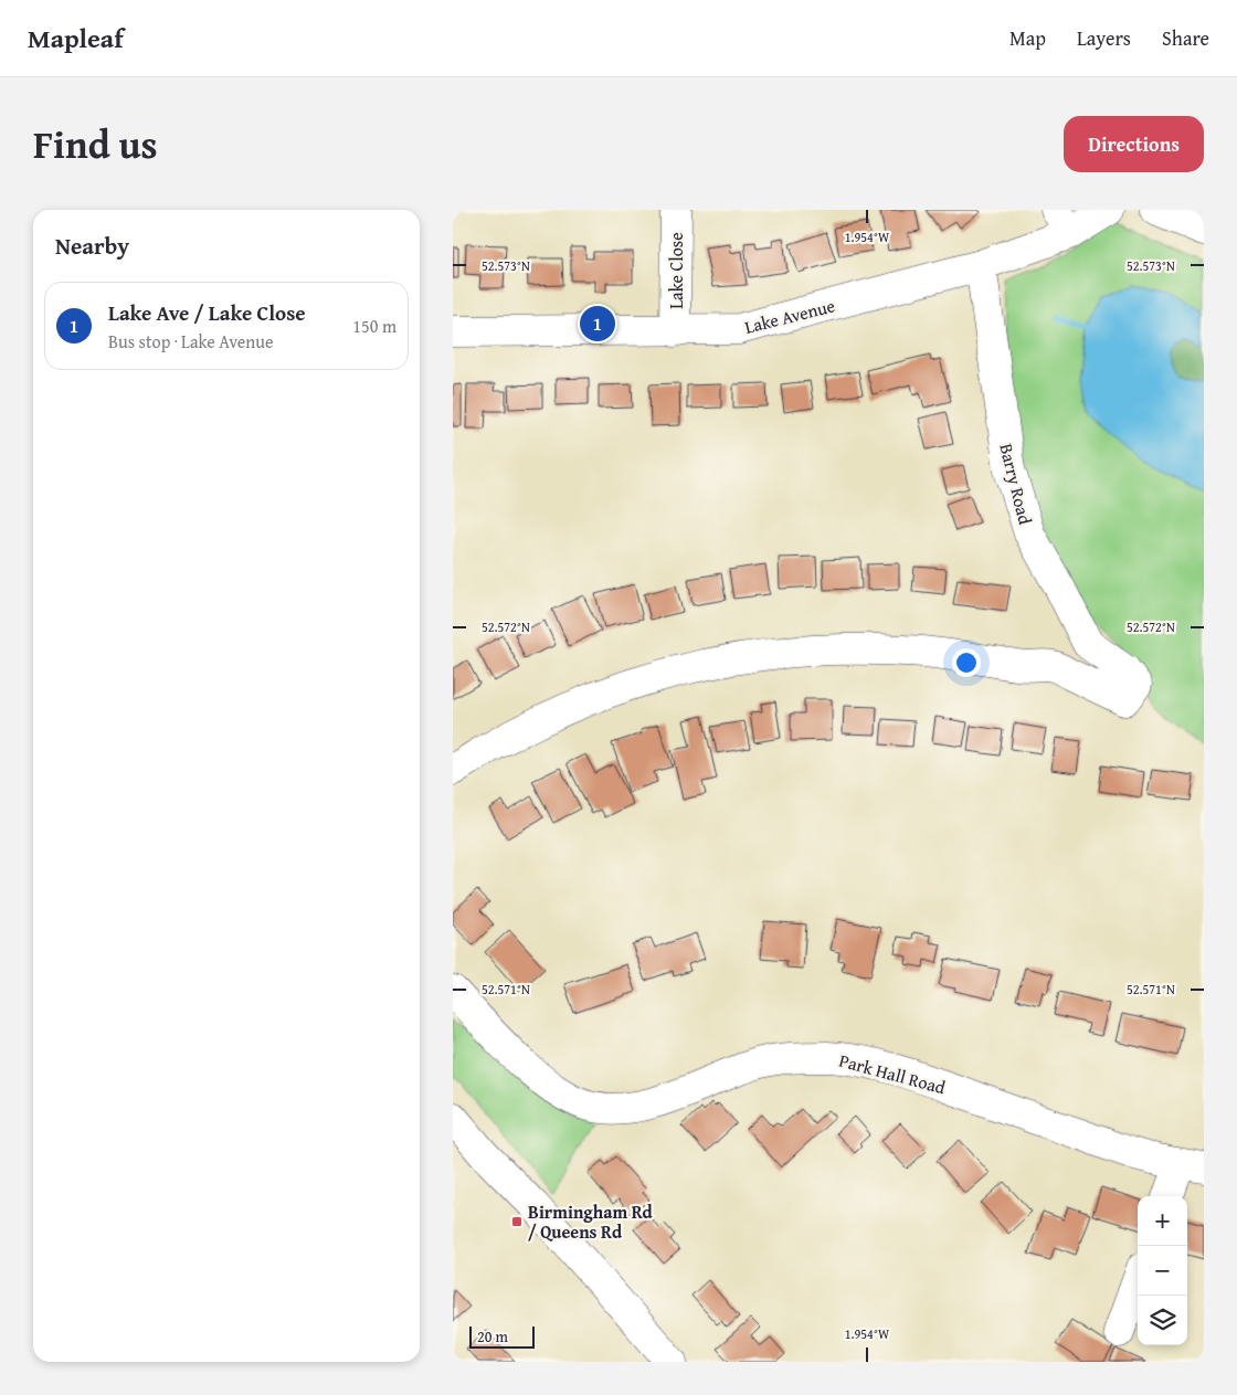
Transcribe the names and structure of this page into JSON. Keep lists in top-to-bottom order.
{
  "streets": {
    "main road": [
      "Lake Close",
      "Lake Avenue",
      "Barry Road",
      "Park Hall Road"
    ]
  },
  "crossings": [
    ["Lake Close", "Lake Avenue"],
    ["Lake Avenue", "Barry Road"]
  ],
  "places": {
    "transit": ["Birmingham Rd / Queens Rd"]
  },
  "scale_bar": "20 m",
  "page": {
    "header": "Mapleaf",
    "nav": ["Map", "Layers", "Share"],
    "title": "Find us",
    "buttons": "Directions",
    "heading": "Nearby",
    "list": [
      {
        "mark": "1",
        "name": "Lake Ave / Lake Close",
        "note": "Bus stop · Lake Avenue",
        "value": "150 m"
      }
    ],
    "pins": "1",
    "map_buttons": ["+", "−"],
    "scale": "20 m"
  },
  "coordinates": [
    "1.954°W",
    "52.573°N",
    "52.572°N",
    "52.571°N"
  ]
}
